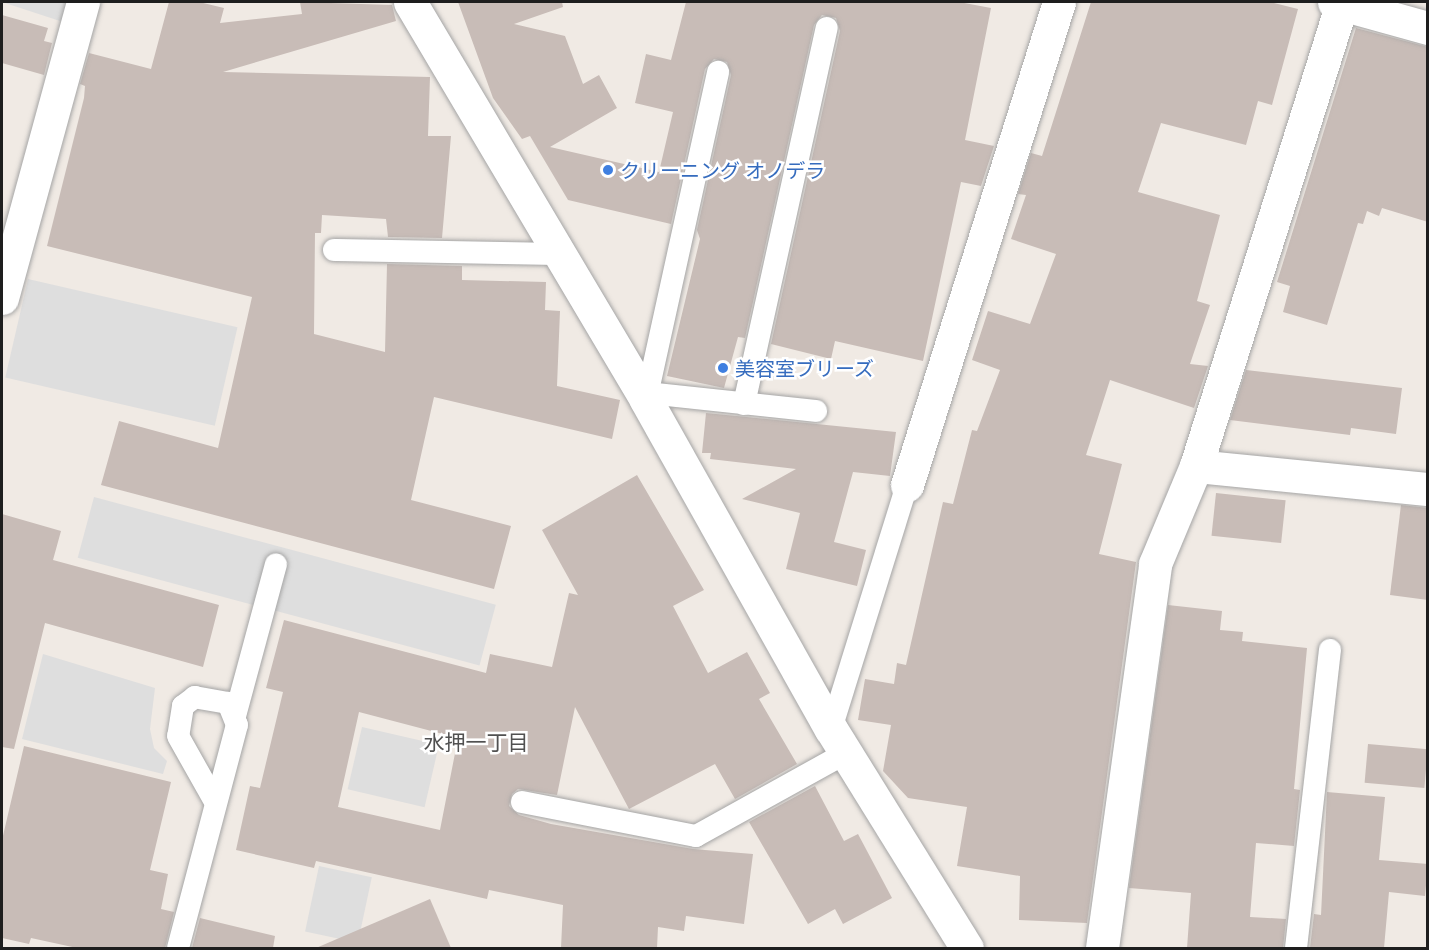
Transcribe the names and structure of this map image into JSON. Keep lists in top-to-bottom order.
{
  "districts": ["水押一丁目"],
  "places": ["クリーニング オノデラ", "美容室ブリーズ"]
}
